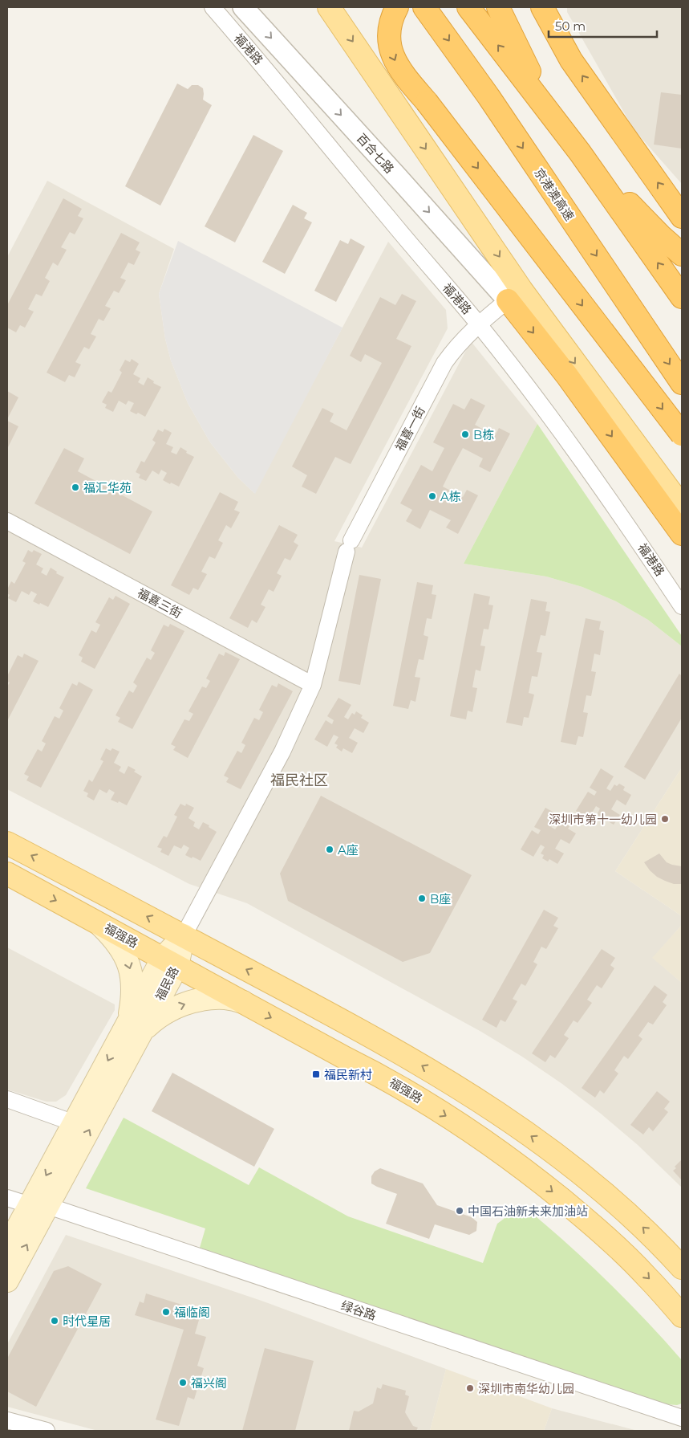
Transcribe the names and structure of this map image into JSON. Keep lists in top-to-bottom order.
{
  "streets": {
    "highway": ["京港澳高速"],
    "main road": ["福强路", "福民路"],
    "street": [
      "福港路",
      "百合七路",
      "福喜一街",
      "福喜三街",
      "绿谷路"
    ]
  },
  "crossings": [
    ["福港路", "福喜一街"],
    ["百合七路", "福喜一街"],
    ["福喜一街", "福喜三街"],
    ["福喜一街", "福民路"],
    ["福强路", "福民路"],
    ["福民路", "绿谷路"]
  ],
  "one_way": ["百合七路"],
  "districts": ["福民社区"],
  "places": {
    "other": [
      "B栋",
      "福汇华苑",
      "A栋",
      "深圳市第十一幼儿园",
      "A座",
      "B座",
      "中国石油新未来加油站",
      "福临阁",
      "时代星居",
      "福兴阁",
      "深圳市南华幼儿园"
    ],
    "transit": ["福民新村"]
  },
  "scale_bar": "50 m"
}
